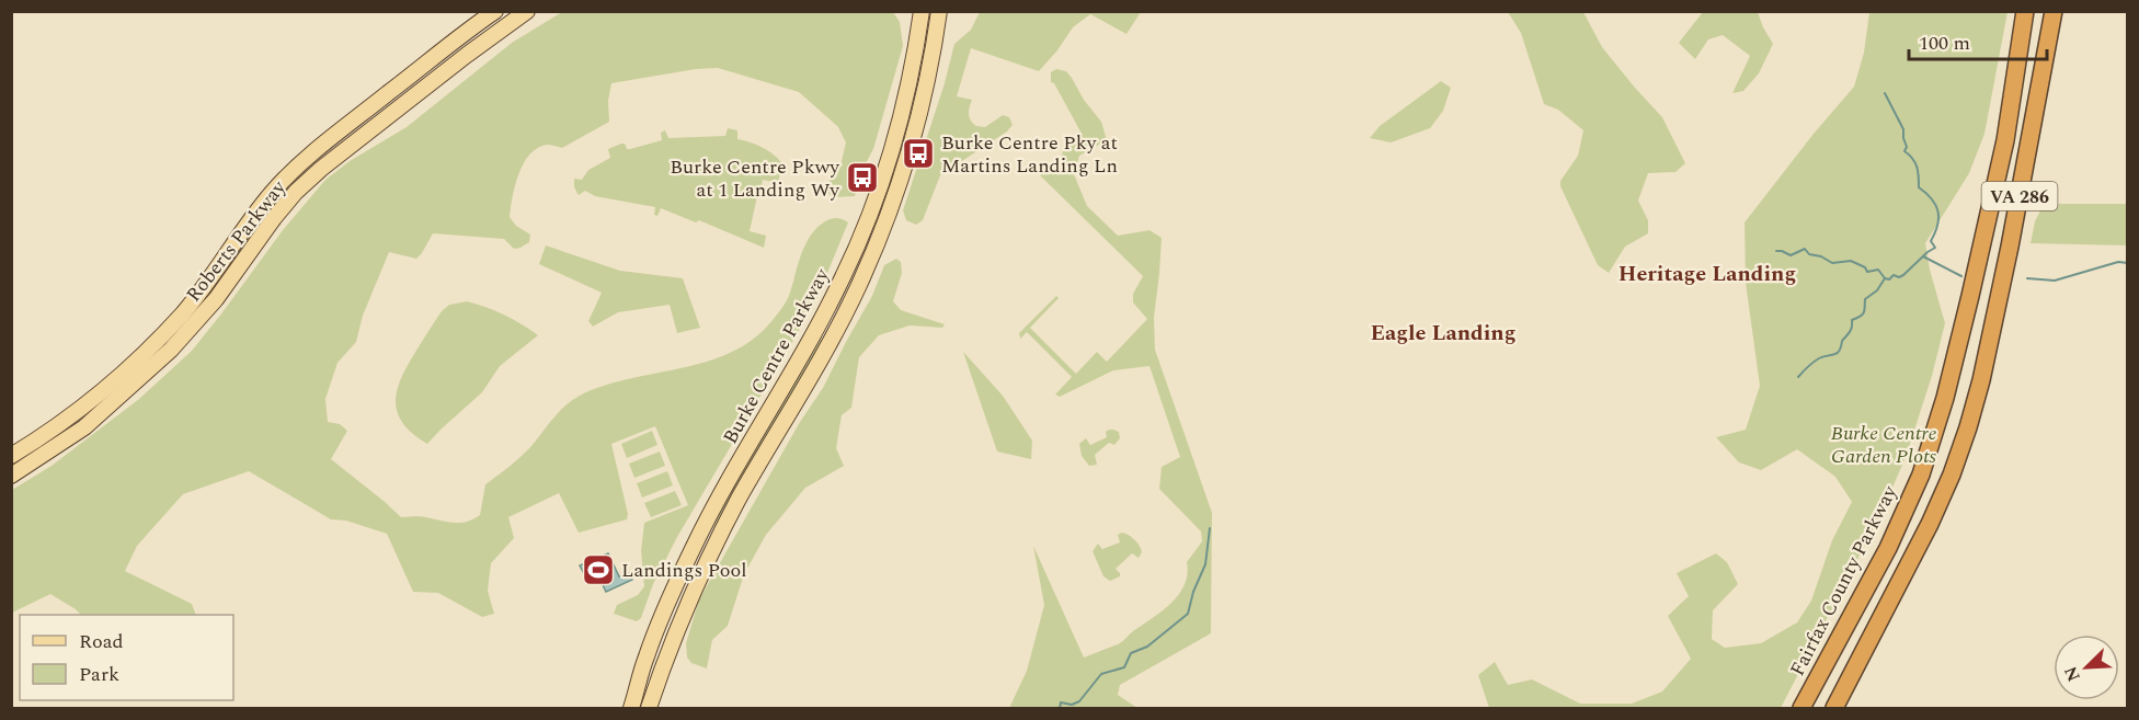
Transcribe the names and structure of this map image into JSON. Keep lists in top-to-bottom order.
{
  "streets": {
    "highway": ["VA 286", "Fairfax County Parkway"],
    "main road": ["Roberts Parkway", "Burke Centre Parkway"]
  },
  "districts": ["Heritage Landing", "Eagle Landing"],
  "parks": ["Burke Centre Garden Plots"],
  "places": {
    "bus stop": ["Burke Centre Pky at Martins Landing Ln", "Burke Centre Pkwy at 1 Landing Wy"],
    "sports": ["Landings Pool"]
  },
  "legend": ["Road", "Park"],
  "scale_bar": "100 m",
  "north": "bottom left"
}
